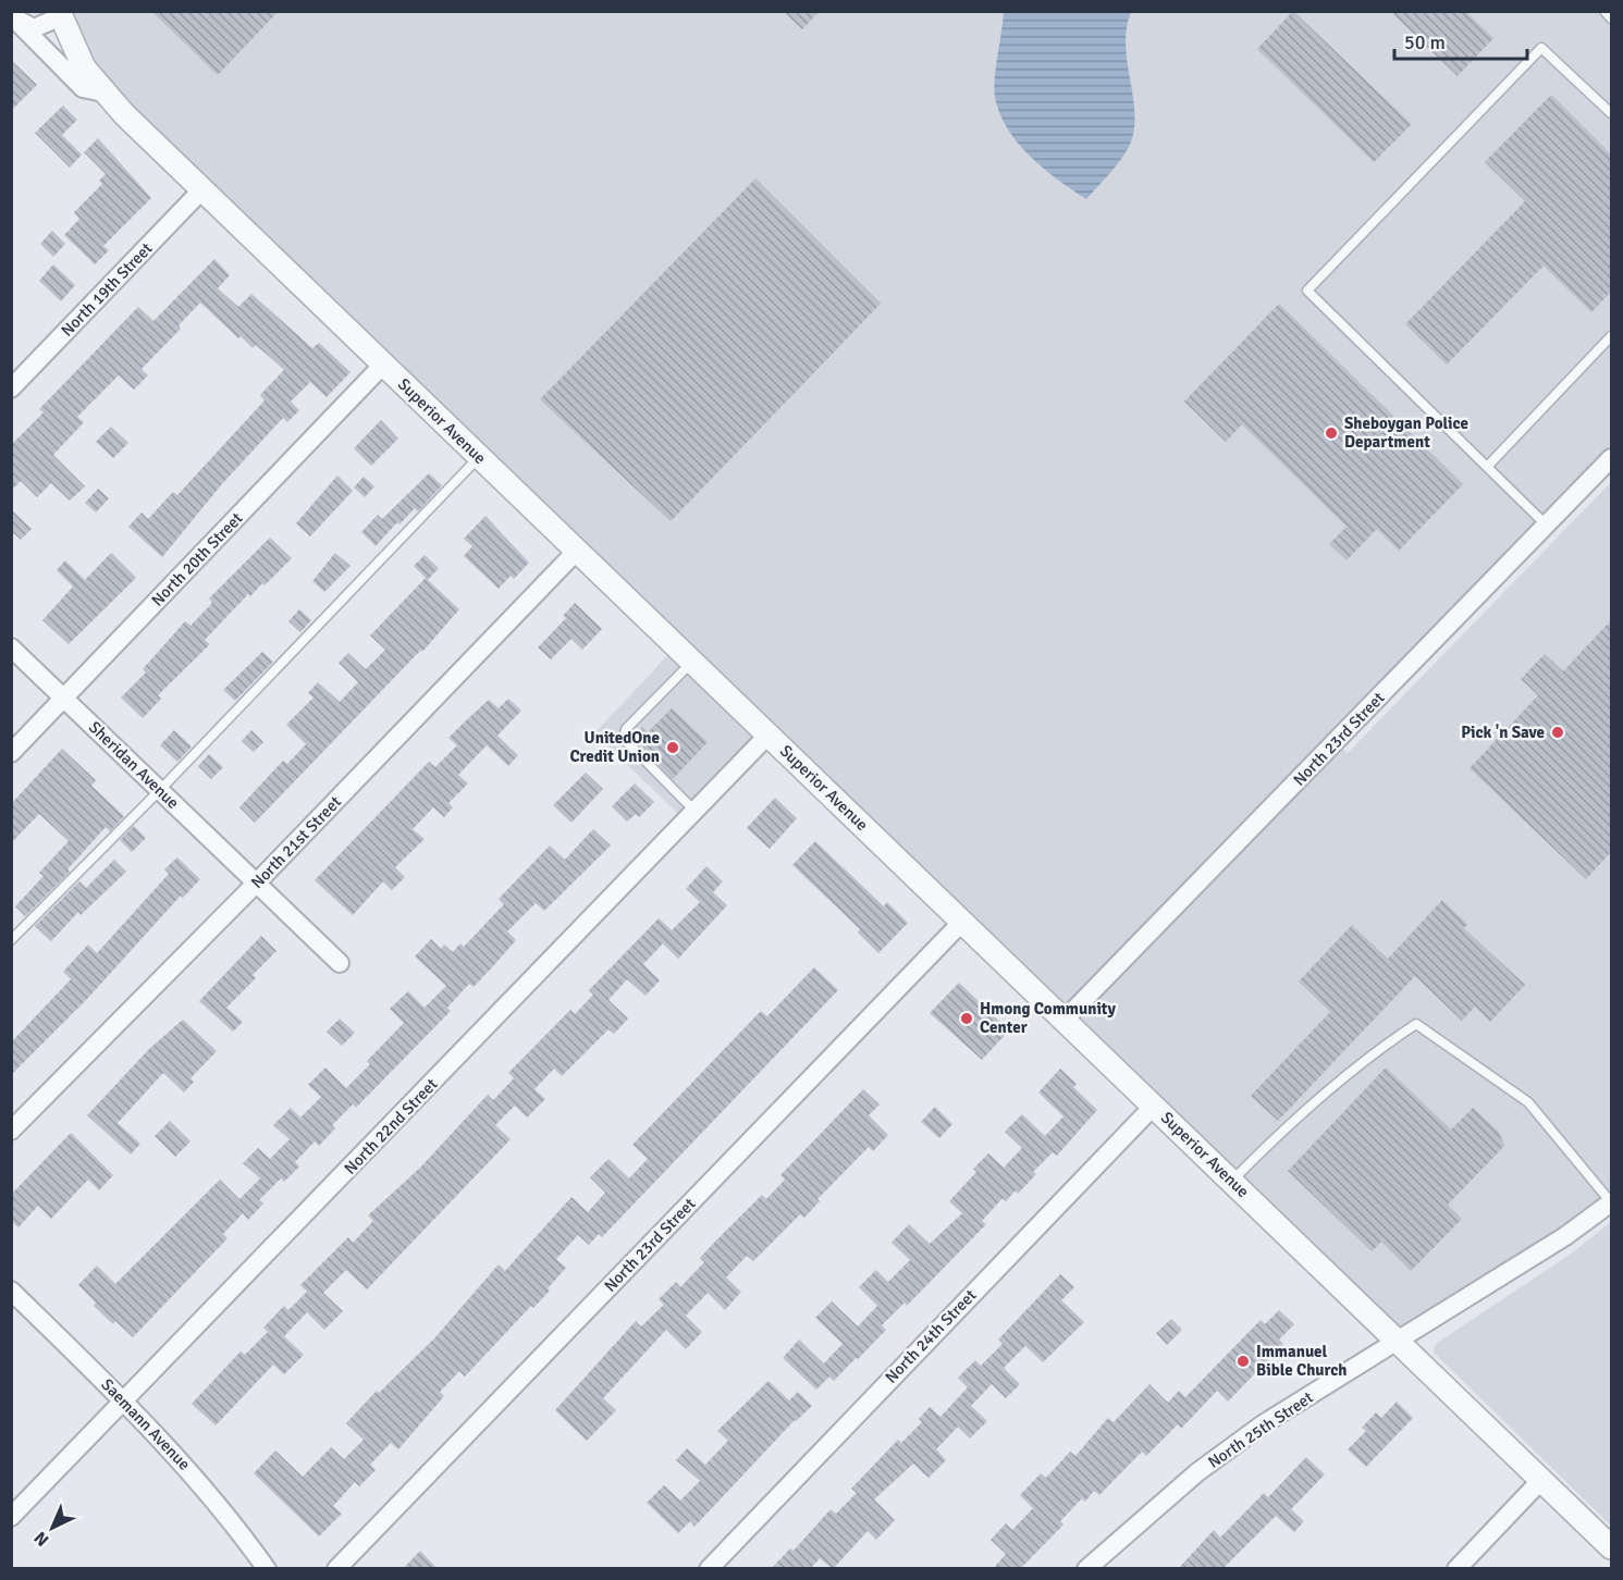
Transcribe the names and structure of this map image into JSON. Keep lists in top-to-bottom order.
{
  "streets": {
    "street": [
      "North 19th Street",
      "Superior Avenue",
      "North 20th Street",
      "North 23rd Street",
      "Sheridan Avenue",
      "North 21st Street",
      "North 22nd Street",
      "North 24th Street",
      "Saemann Avenue",
      "North 25th Street"
    ]
  },
  "crossings": [
    ["North 19th Street", "Superior Avenue"],
    ["Superior Avenue", "North 20th Street"],
    ["Superior Avenue", "North 23rd Street"],
    ["Superior Avenue", "North 21st Street"],
    ["Superior Avenue", "North 22nd Street"],
    ["Superior Avenue", "North 24th Street"],
    ["Superior Avenue", "North 25th Street"],
    ["North 20th Street", "Sheridan Avenue"],
    ["Sheridan Avenue", "North 21st Street"],
    ["North 22nd Street", "Saemann Avenue"]
  ],
  "places": [
    "Sheboygan Police Department",
    "Pick 'n Save",
    "UnitedOne Credit Union",
    "Hmong Community Center",
    "Immanuel Bible Church"
  ],
  "scale_bar": "50 m",
  "north": "bottom left"
}
